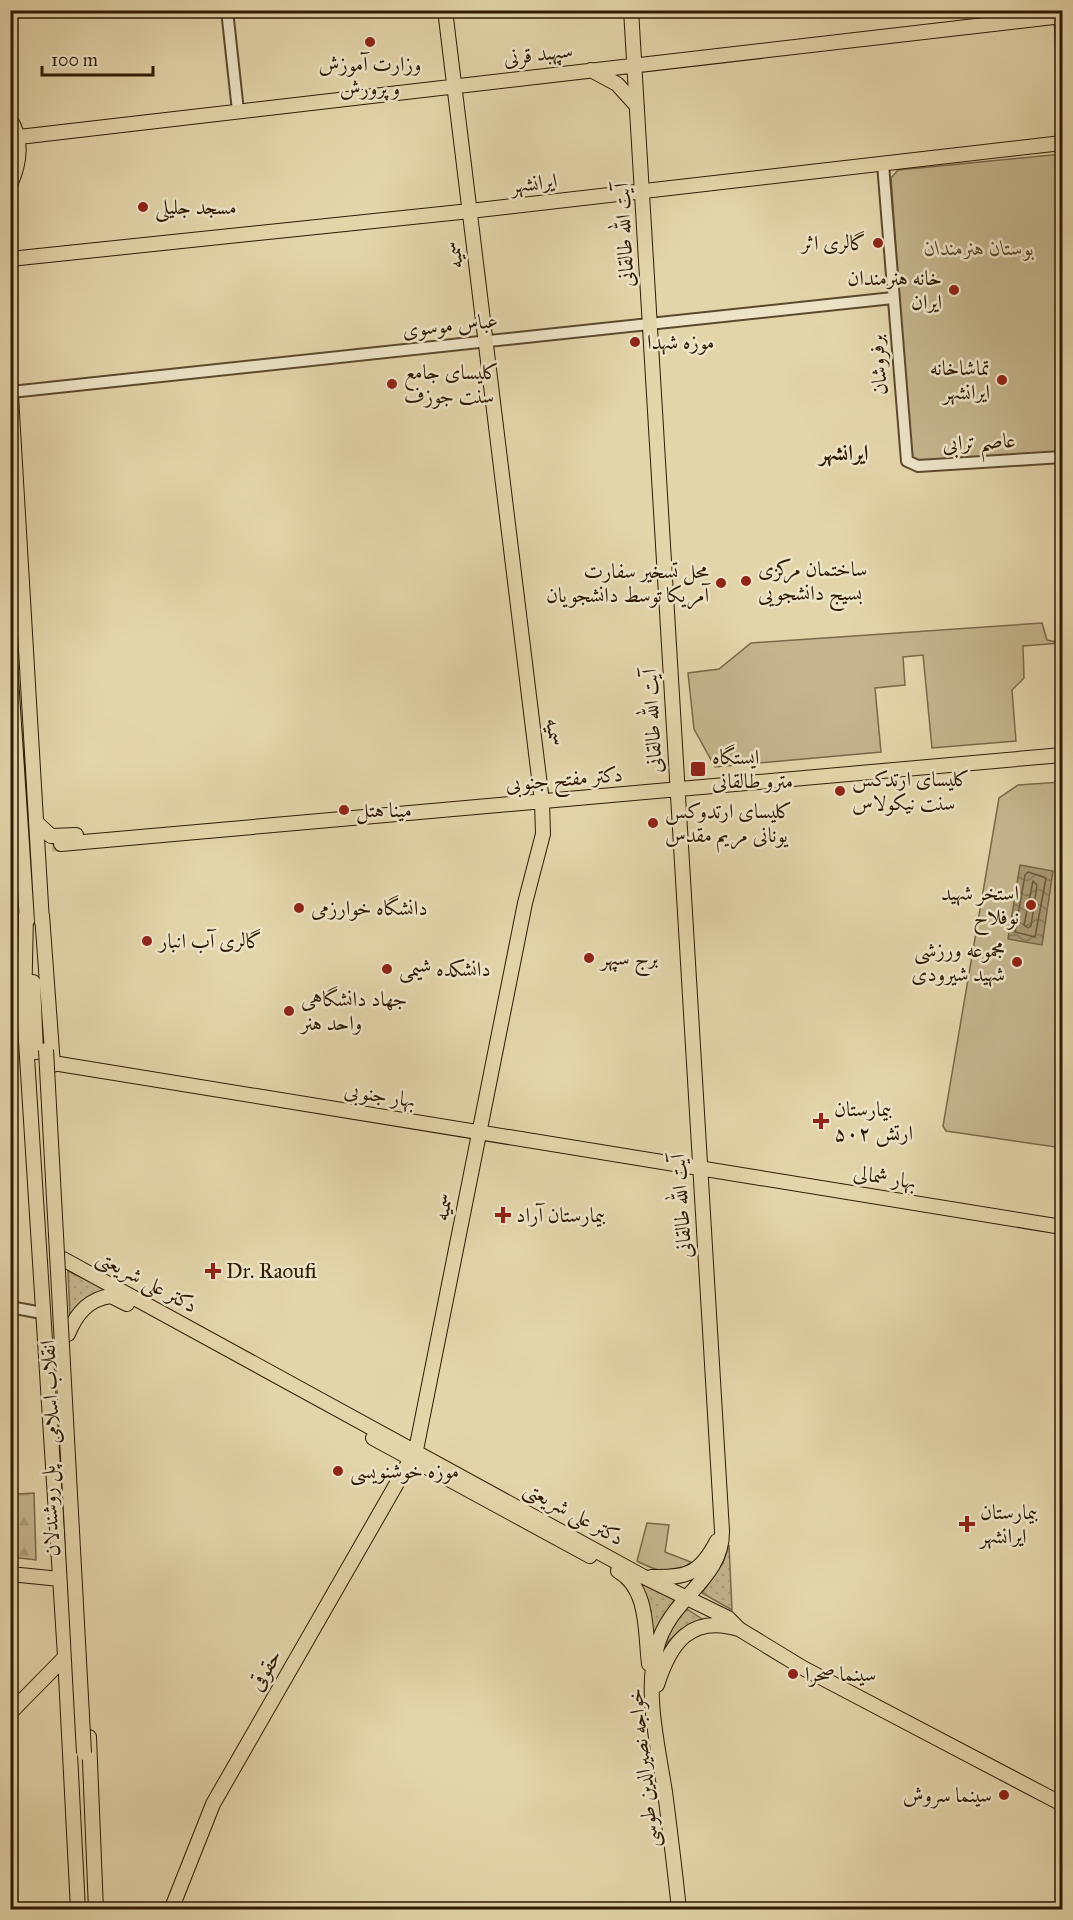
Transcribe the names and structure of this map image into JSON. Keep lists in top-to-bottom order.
{
  "streets": {
    "main road": [
      "سپهبد قرنی",
      "ایرانشهر",
      "آیت الله طالقانی",
      "سمیه",
      "دکتر مفتح جنوبی",
      "بهار جنوبی",
      "بهار شمالی",
      "دکتر علی شریعتی",
      "انقلاب اسلامی",
      "پل روشندلان",
      "حقوقی",
      "خواجه نصیرالدین طوسی"
    ],
    "street": ["عباس موسوی", "برفروشان", "عاصم ترابی"]
  },
  "crossings": [
    ["سپهبد قرنی", "آیت الله طالقانی"],
    ["سپهبد قرنی", "سمیه"],
    ["ایرانشهر", "آیت الله طالقانی"],
    ["ایرانشهر", "سمیه"],
    ["ایرانشهر", "برفروشان"],
    ["آیت الله طالقانی", "عباس موسوی"],
    ["آیت الله طالقانی", "دکتر مفتح جنوبی"],
    ["آیت الله طالقانی", "بهار جنوبی"],
    ["آیت الله طالقانی", "بهار شمالی"],
    ["آیت الله طالقانی", "دکتر علی شریعتی"],
    ["آیت الله طالقانی", "خواجه نصیرالدین طوسی"],
    ["سمیه", "عباس موسوی"],
    ["سمیه", "دکتر مفتح جنوبی"],
    ["سمیه", "بهار جنوبی"],
    ["سمیه", "دکتر علی شریعتی"],
    ["سمیه", "حقوقی"],
    ["عباس موسوی", "برفروشان"],
    ["عباس موسوی", "انقلاب اسلامی"],
    ["برفروشان", "عاصم ترابی"],
    ["دکتر مفتح جنوبی", "انقلاب اسلامی"],
    ["بهار جنوبی", "بهار شمالی"],
    ["بهار جنوبی", "انقلاب اسلامی"],
    ["دکتر علی شریعتی", "انقلاب اسلامی"],
    ["دکتر علی شریعتی", "حقوقی"],
    ["دکتر علی شریعتی", "خواجه نصیرالدین طوسی"],
    ["انقلاب اسلامی", "پل روشندلان"]
  ],
  "districts": ["ایرانشهر"],
  "parks": ["بوستان هنرمندان"],
  "places": {
    "other": [
      "وزارت آموزش و پرورش",
      "مسجد جلیلی",
      "گالری اثر",
      "خانه هنرمندان ایران",
      "موزه شهدا",
      "تماشاخانه ایرانشهر",
      "کلیسای جامع سنت جوزف",
      "ساختمان مرکزی بسیج دانشجویی",
      "محل تسخیر سفارت آمریکا توسط دانشجویان",
      "کلیسای ارتدکس سنت نیکولاس",
      "مینا هتل",
      "کلیسای ارتدوکس یونانی مریم مقدس",
      "استخر شهید نوفلاح",
      "دانشگاه خوارزمی",
      "گالری آب انبار",
      "برج سپهر",
      "مجموعه ورزشی شهید شیرودی",
      "دانشکده شیمی",
      "جهاد دانشگاهی واحد هنر",
      "موزه خوشنویسی",
      "سینما صحرا",
      "سینما سروش"
    ],
    "transit": ["ایستگاه مترو طالقانی"],
    "health": [
      "بیمارستان ۵۰۲ ارتش",
      "بیمارستان آراد",
      "Dr. Raoufi",
      "بیمارستان ایرانشهر"
    ]
  },
  "scale_bar": "100 m"
}
